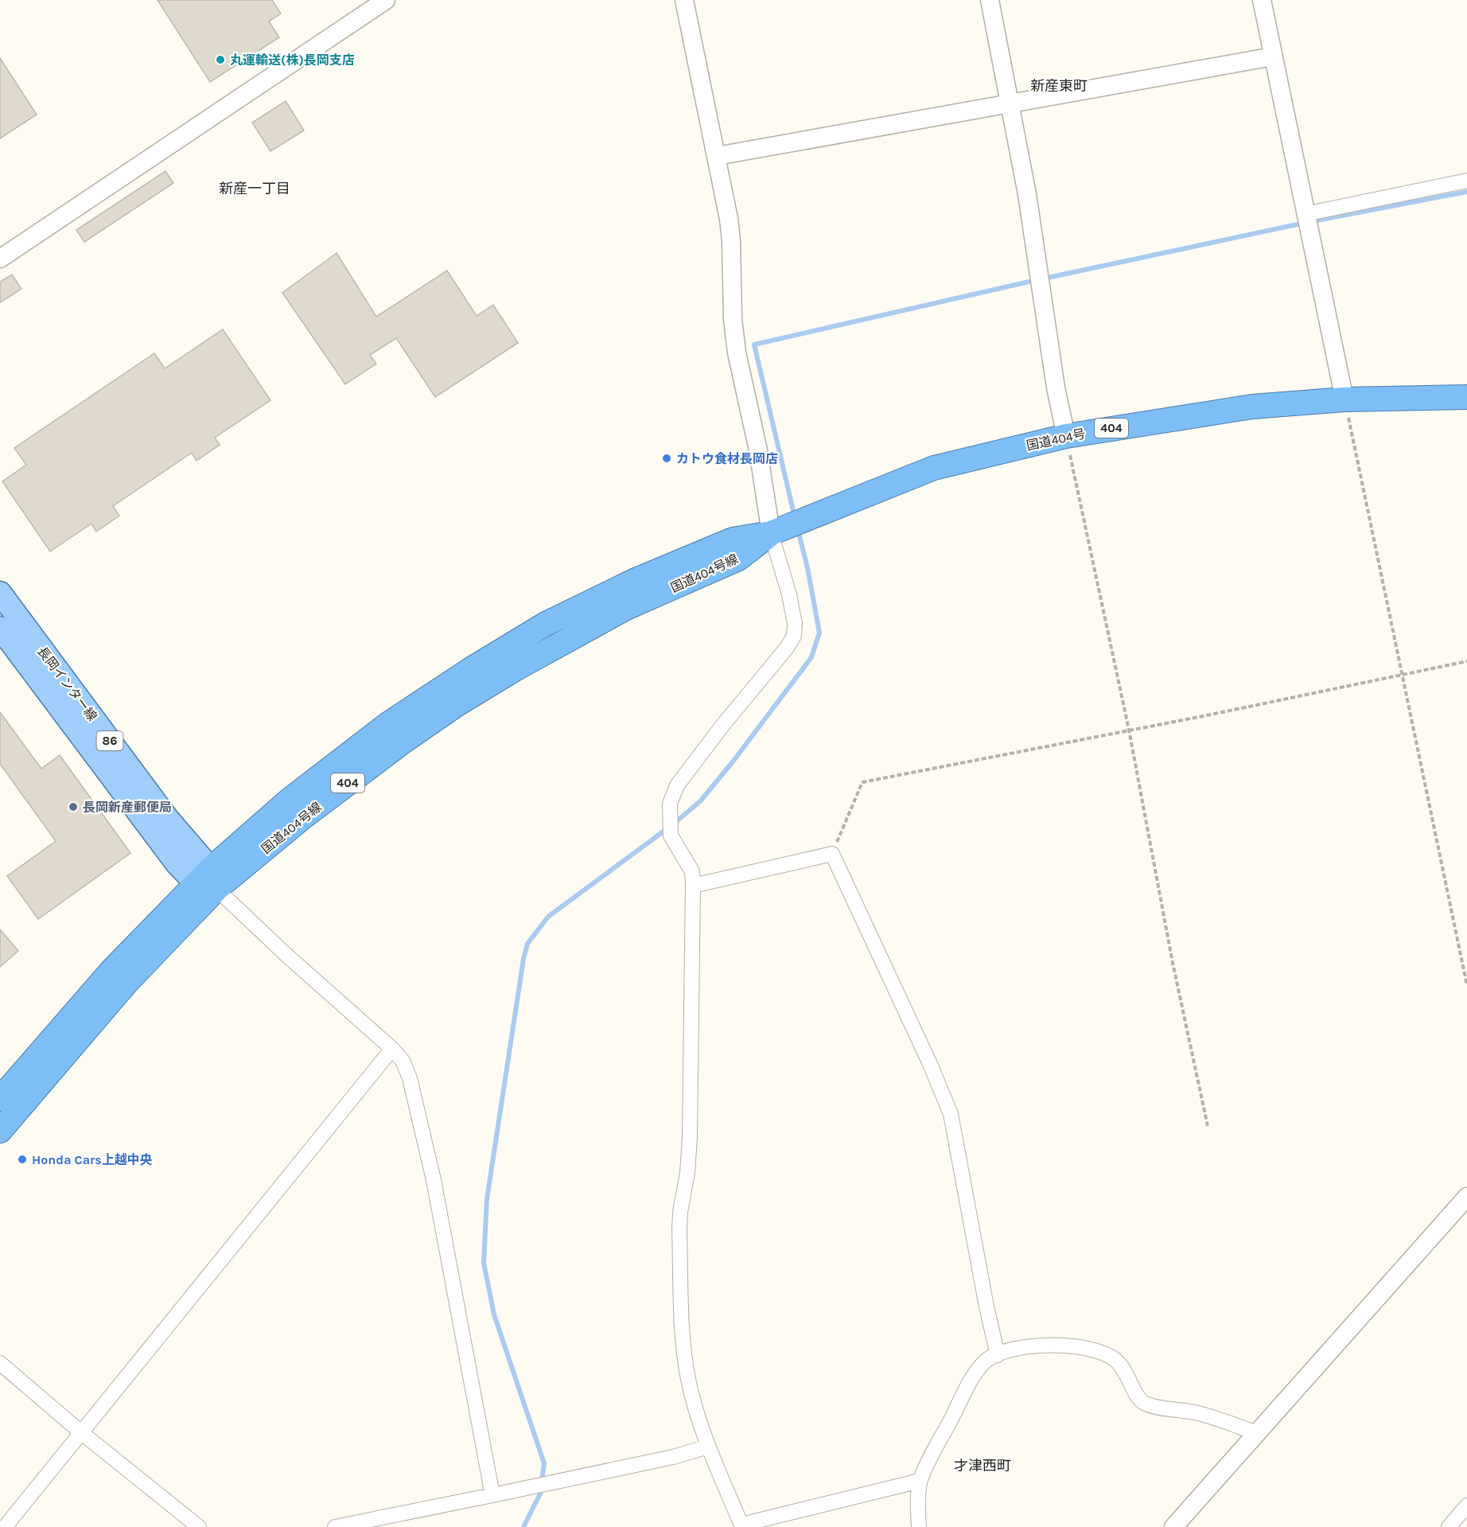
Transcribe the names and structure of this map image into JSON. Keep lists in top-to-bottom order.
{
  "streets": {
    "highway": ["404", "国道404号", "国道404号線"],
    "main road": ["長岡インター線", "86"]
  },
  "crossings": [
    ["国道404号", "国道404号線"],
    ["国道404号線", "長岡インター線"]
  ],
  "districts": ["新産東町", "新産一丁目", "才津西町"],
  "places": [
    "丸運輸送(株)長岡支店",
    "カトウ食材長岡店",
    "長岡新産郵便局",
    "Honda Cars上越中央"
  ]
}
